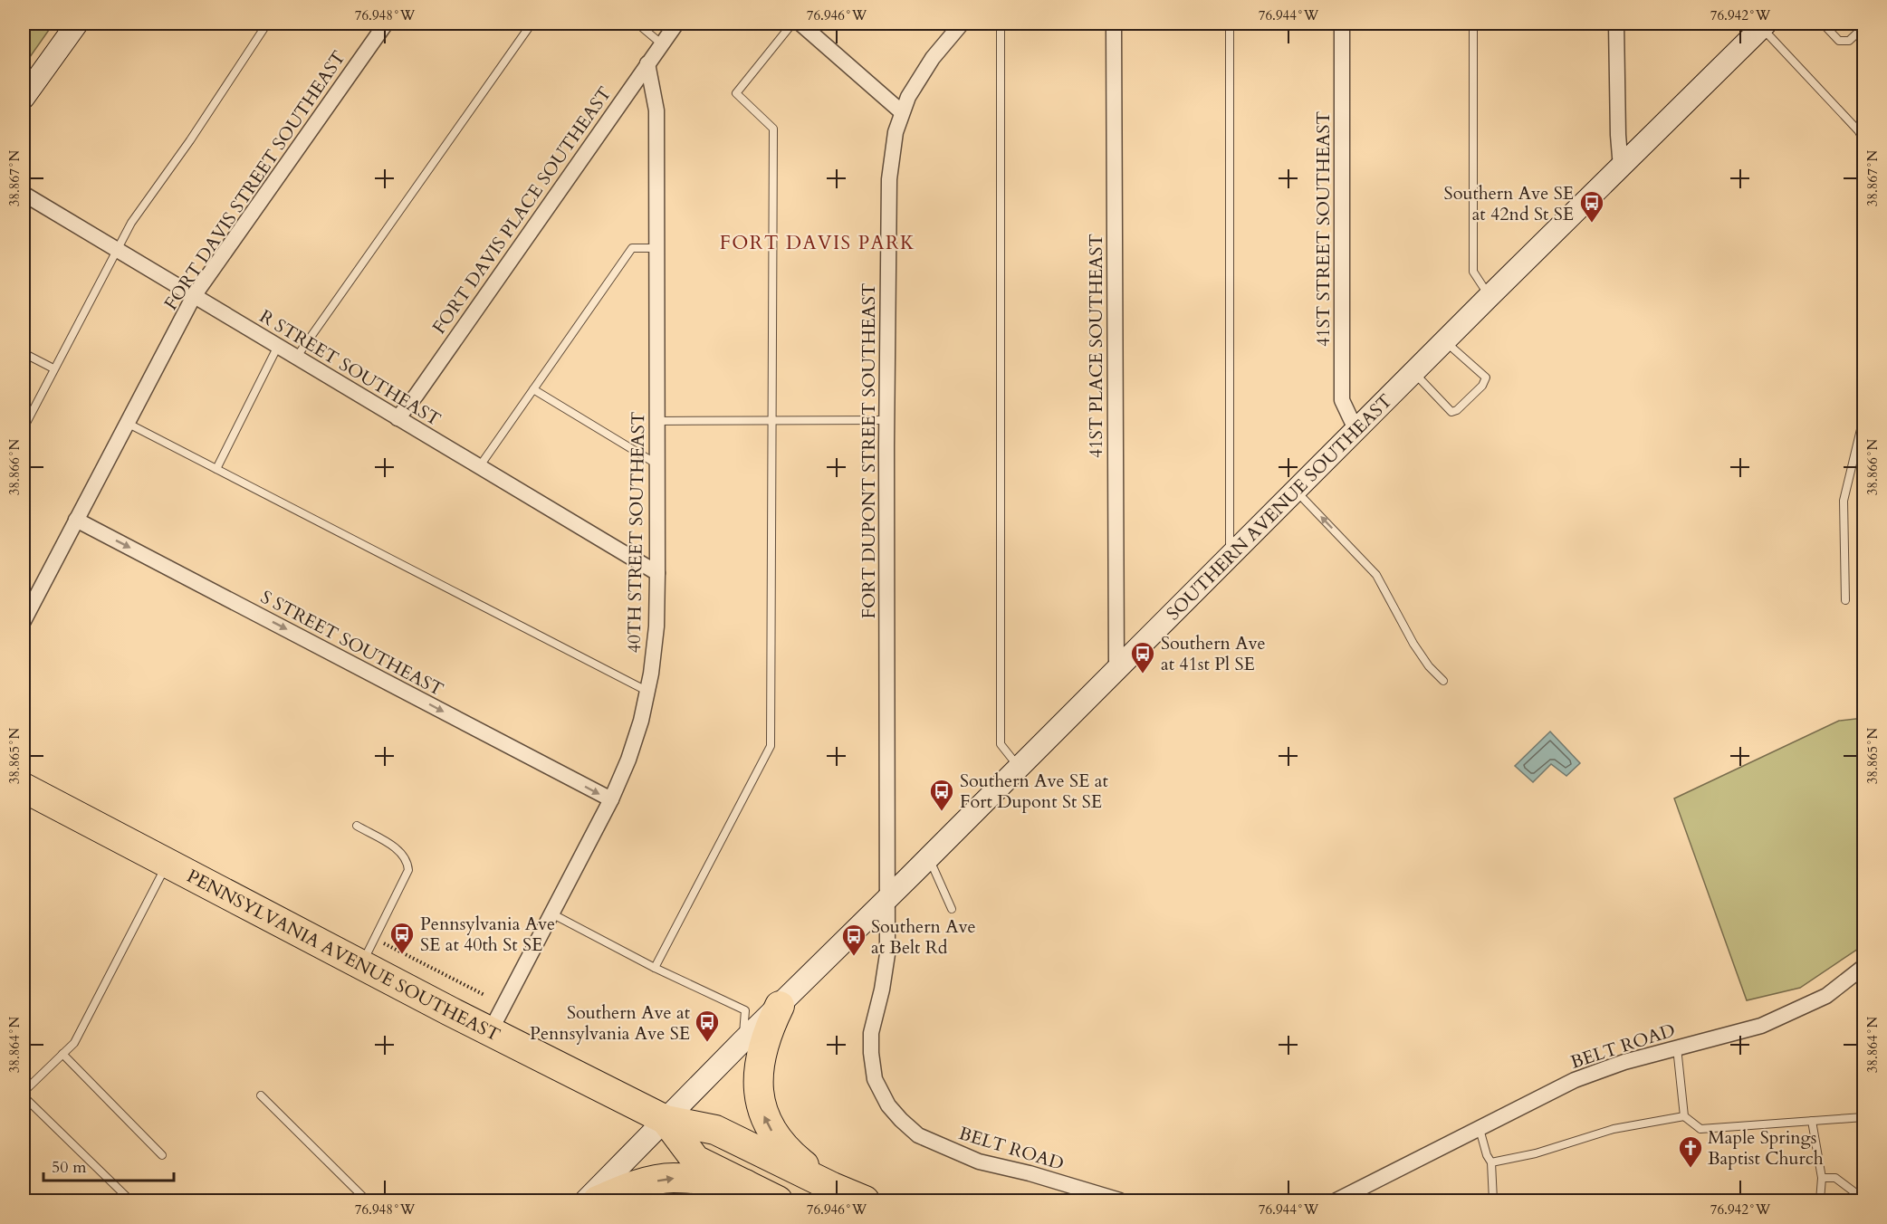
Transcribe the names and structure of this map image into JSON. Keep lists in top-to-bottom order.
{
  "streets": {
    "highway": ["PENNSYLVANIA AVENUE SOUTHEAST"],
    "main road": ["SOUTHERN AVENUE SOUTHEAST"],
    "street": [
      "FORT DAVIS STREET SOUTHEAST",
      "FORT DAVIS PLACE SOUTHEAST",
      "41ST STREET SOUTHEAST",
      "41ST PLACE SOUTHEAST",
      "R STREET SOUTHEAST",
      "FORT DUPONT STREET SOUTHEAST",
      "40TH STREET SOUTHEAST",
      "S STREET SOUTHEAST",
      "BELT ROAD"
    ]
  },
  "crossings": [
    ["FORT DAVIS STREET SOUTHEAST", "R STREET SOUTHEAST"],
    ["FORT DAVIS STREET SOUTHEAST", "S STREET SOUTHEAST"],
    ["FORT DAVIS PLACE SOUTHEAST", "R STREET SOUTHEAST"],
    ["FORT DAVIS PLACE SOUTHEAST", "40TH STREET SOUTHEAST"],
    ["41ST STREET SOUTHEAST", "SOUTHERN AVENUE SOUTHEAST"],
    ["41ST PLACE SOUTHEAST", "SOUTHERN AVENUE SOUTHEAST"],
    ["R STREET SOUTHEAST", "40TH STREET SOUTHEAST"],
    ["FORT DUPONT STREET SOUTHEAST", "SOUTHERN AVENUE SOUTHEAST"],
    ["FORT DUPONT STREET SOUTHEAST", "BELT ROAD"],
    ["SOUTHERN AVENUE SOUTHEAST", "PENNSYLVANIA AVENUE SOUTHEAST"],
    ["SOUTHERN AVENUE SOUTHEAST", "BELT ROAD"],
    ["40TH STREET SOUTHEAST", "S STREET SOUTHEAST"],
    ["40TH STREET SOUTHEAST", "PENNSYLVANIA AVENUE SOUTHEAST"]
  ],
  "one_way": ["S STREET SOUTHEAST"],
  "districts": ["FORT DAVIS PARK"],
  "places": {
    "bus stop": [
      "Southern Ave SE at 42nd St SE",
      "Southern Ave at 41st Pl SE",
      "Southern Ave SE at Fort Dupont St SE",
      "Pennsylvania Ave SE at 40th St SE",
      "Southern Ave at Belt Rd",
      "Southern Ave at Pennsylvania Ave SE"
    ],
    "church": ["Maple Springs Baptist Church"]
  },
  "scale_bar": "50 m",
  "coordinates": [
    "76.948°W",
    "76.946°W",
    "76.944°W",
    "76.942°W",
    "38.867°N",
    "38.866°N",
    "38.865°N",
    "38.864°N"
  ]
}
